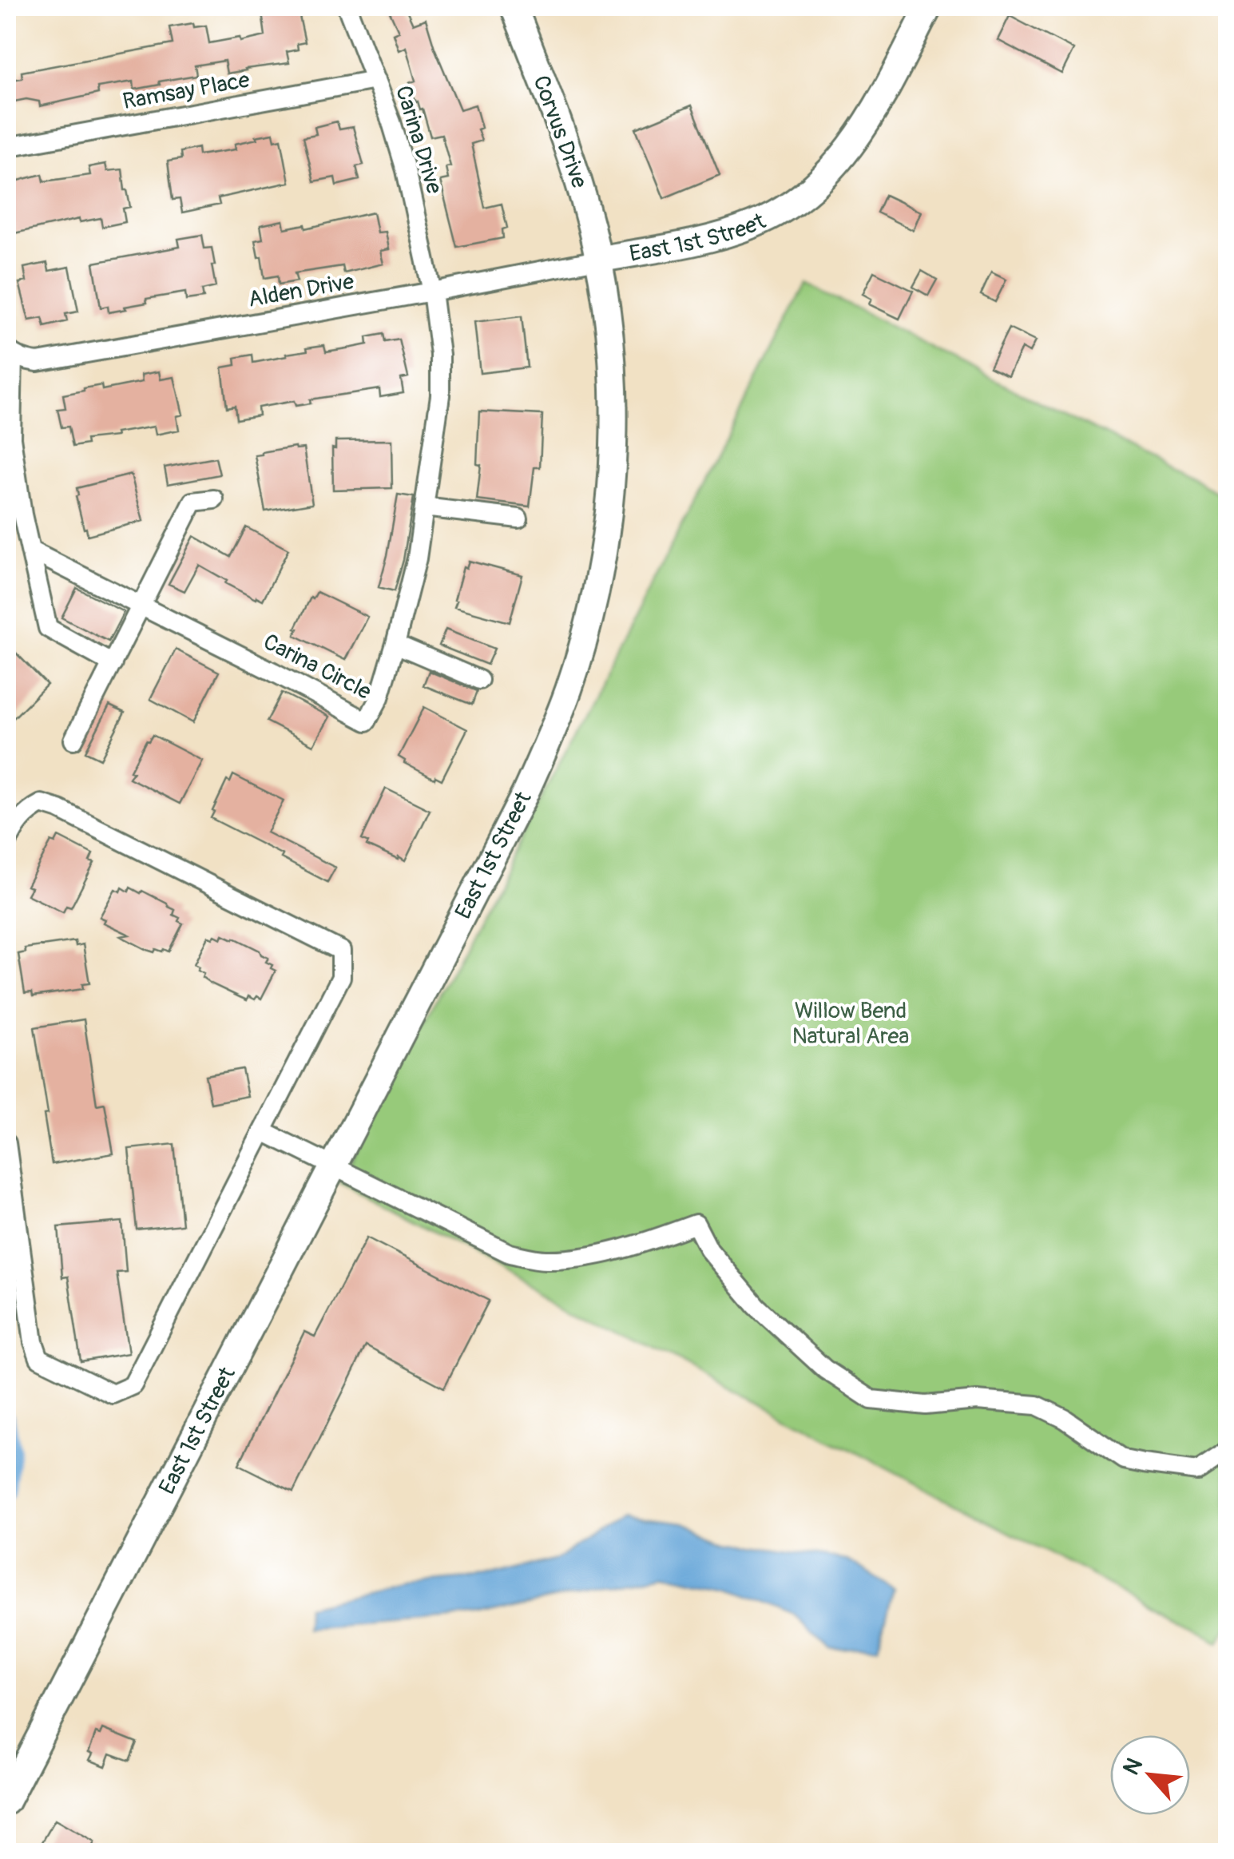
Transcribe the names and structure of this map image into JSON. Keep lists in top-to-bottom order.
{
  "streets": {
    "street": [
      "Ramsay Place",
      "Corvus Drive",
      "Carina Drive",
      "East 1st Street",
      "Alden Drive",
      "Carina Circle"
    ]
  },
  "crossings": [
    ["Ramsay Place", "Carina Drive"],
    ["Corvus Drive", "East 1st Street"],
    ["Corvus Drive", "Alden Drive"],
    ["Carina Drive", "Alden Drive"],
    ["Carina Drive", "Carina Circle"],
    ["East 1st Street", "Alden Drive"],
    ["Alden Drive", "Carina Circle"]
  ],
  "parks": ["Willow Bend Natural Area"],
  "north": "top left"
}
